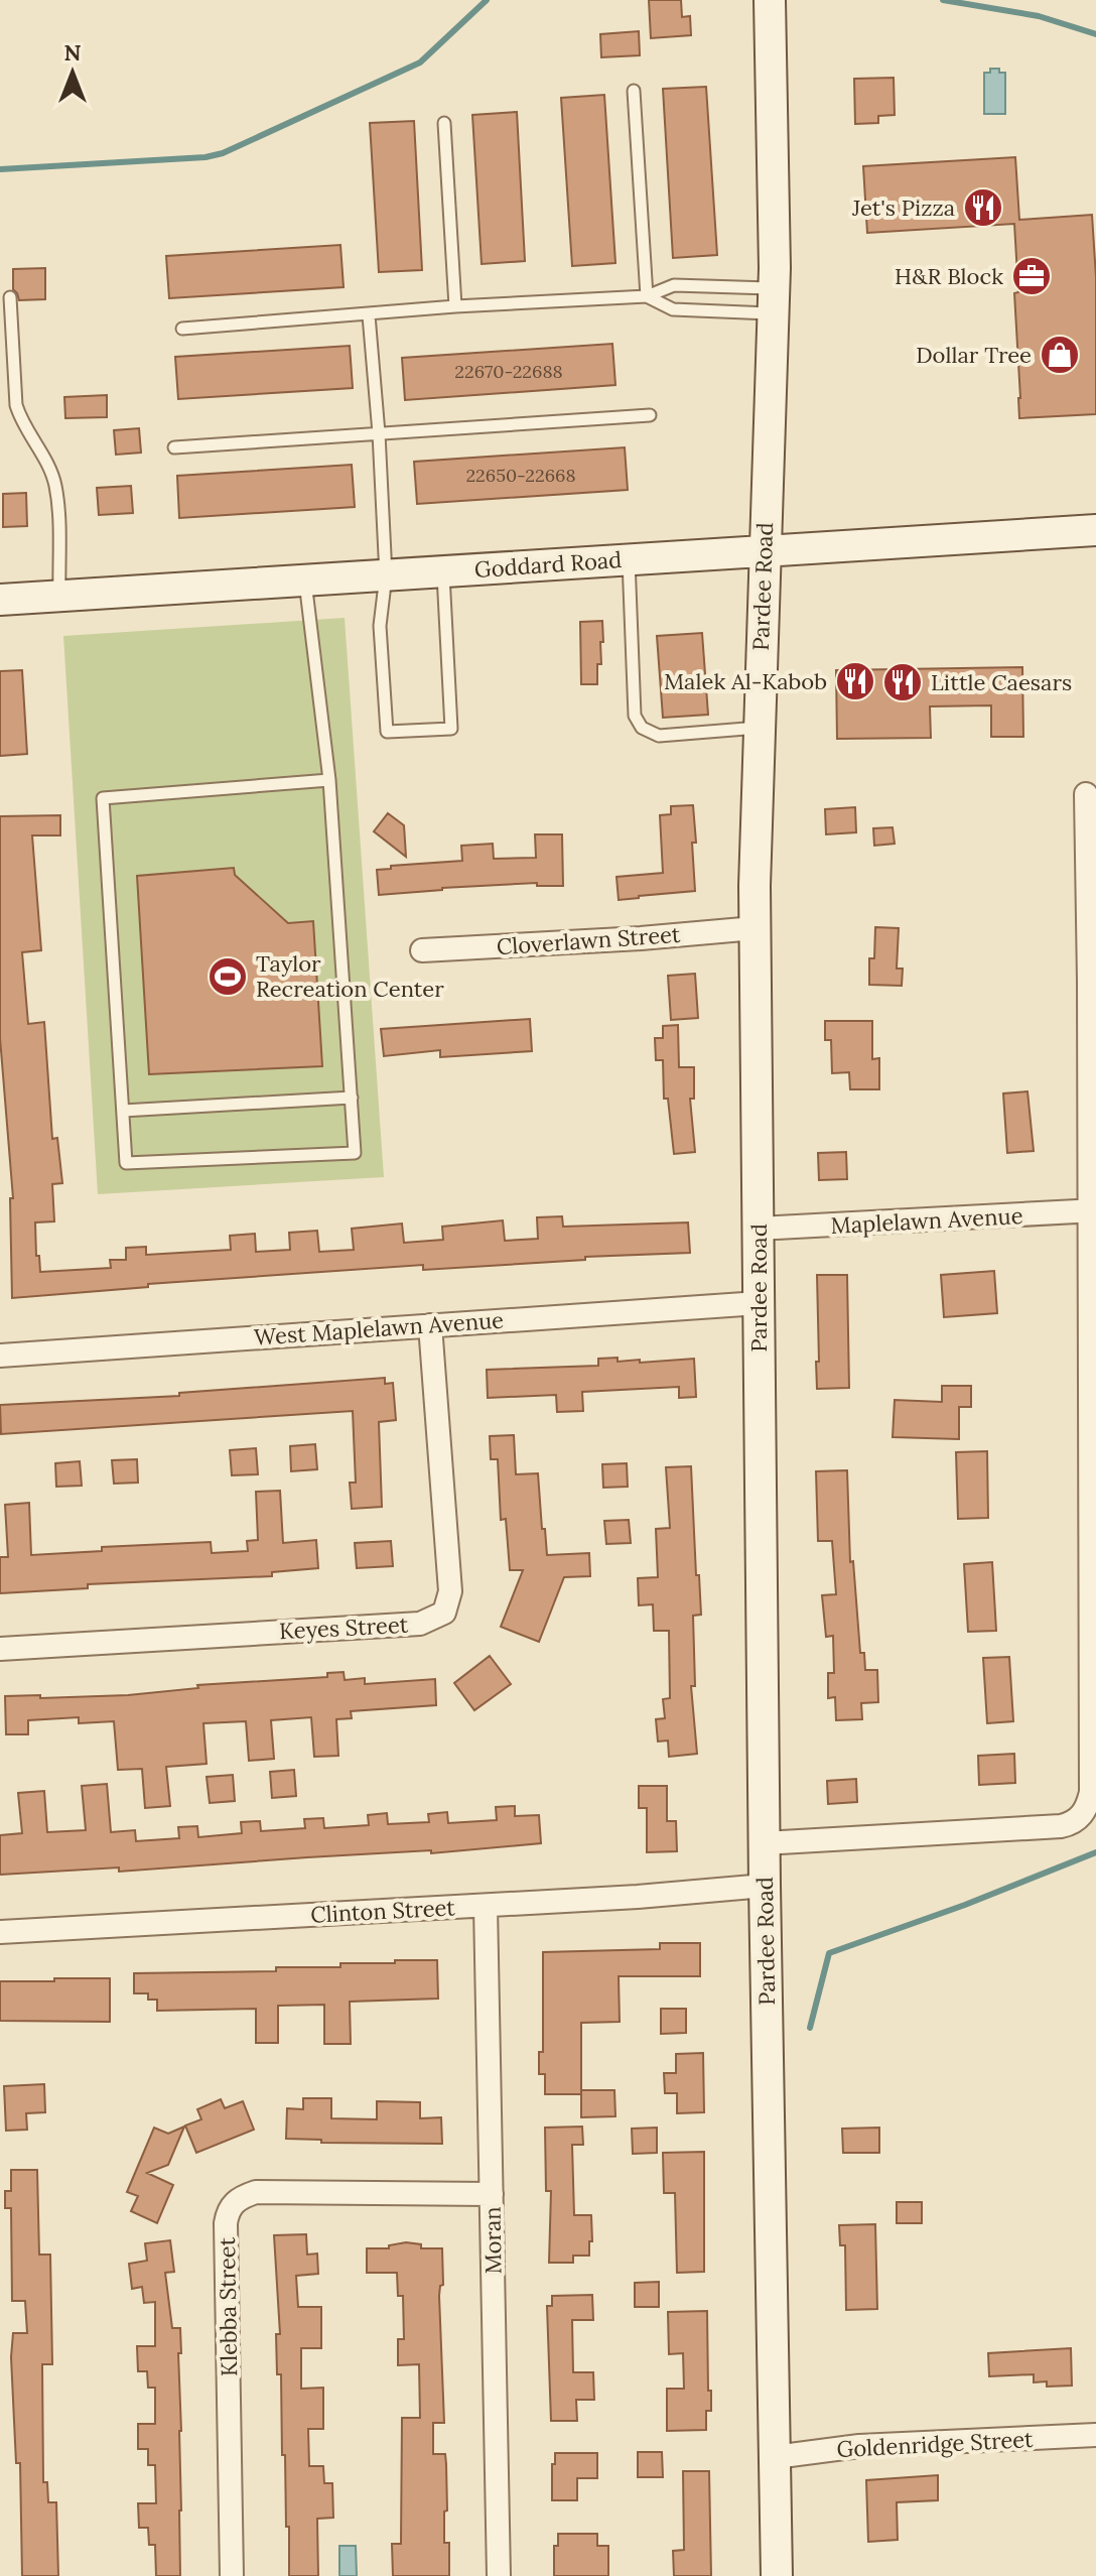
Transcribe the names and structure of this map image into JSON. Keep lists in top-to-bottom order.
{
  "streets": {
    "main road": ["Goddard Road", "Pardee Road"],
    "street": [
      "Cloverlawn Street",
      "Maplelawn Avenue",
      "West Maplelawn Avenue",
      "Keyes Street",
      "Clinton Street",
      "Moran",
      "Klebba Street",
      "Goldenridge Street"
    ]
  },
  "crossings": [
    ["Goddard Road", "Pardee Road"],
    ["Pardee Road", "Cloverlawn Street"],
    ["Pardee Road", "Maplelawn Avenue"],
    ["Pardee Road", "West Maplelawn Avenue"],
    ["Pardee Road", "Clinton Street"],
    ["Pardee Road", "Goldenridge Street"],
    ["West Maplelawn Avenue", "Keyes Street"],
    ["Clinton Street", "Moran"],
    ["Moran", "Klebba Street"]
  ],
  "places": {
    "restaurant": ["Jet's Pizza", "Malek Al-Kabob", "Little Caesars"],
    "office": ["H&R Block"],
    "shop": ["Dollar Tree"],
    "sports": ["Taylor Recreation Center"]
  },
  "house_numbers": ["22670-22688", "22650-22668"],
  "north": "top"
}
